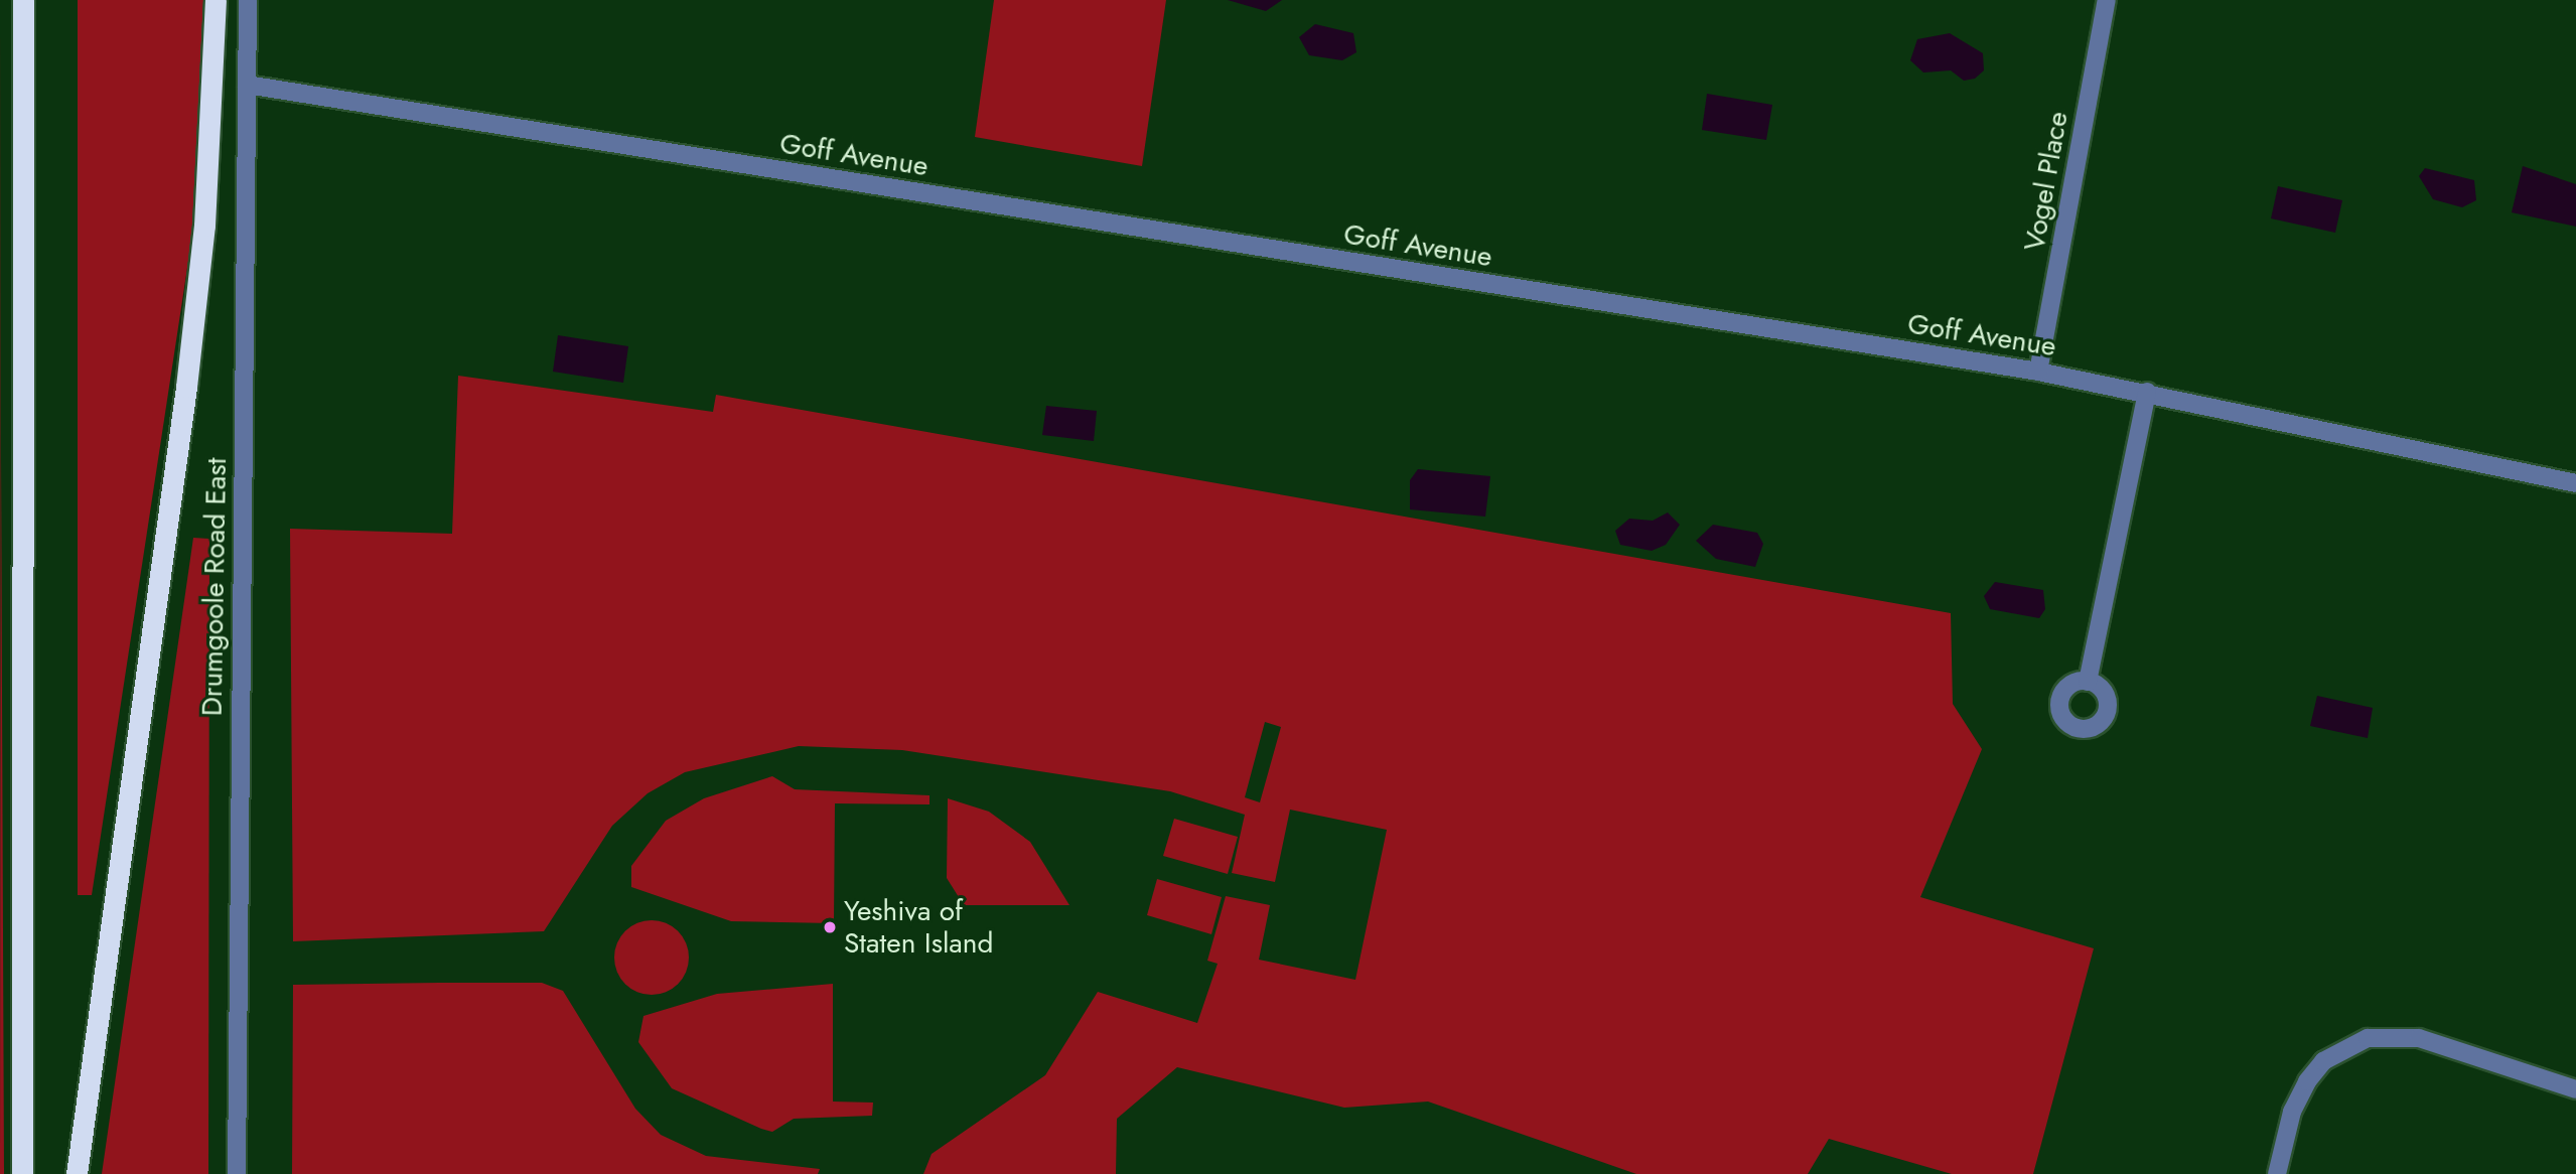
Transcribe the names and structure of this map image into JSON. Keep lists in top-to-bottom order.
{
  "streets": {
    "street": ["Goff Avenue", "Vogel Place", "Drumgoole Road East"]
  },
  "crossings": [
    ["Goff Avenue", "Vogel Place"],
    ["Goff Avenue", "Drumgoole Road East"]
  ],
  "places": ["Yeshiva of Staten Island"]
}
